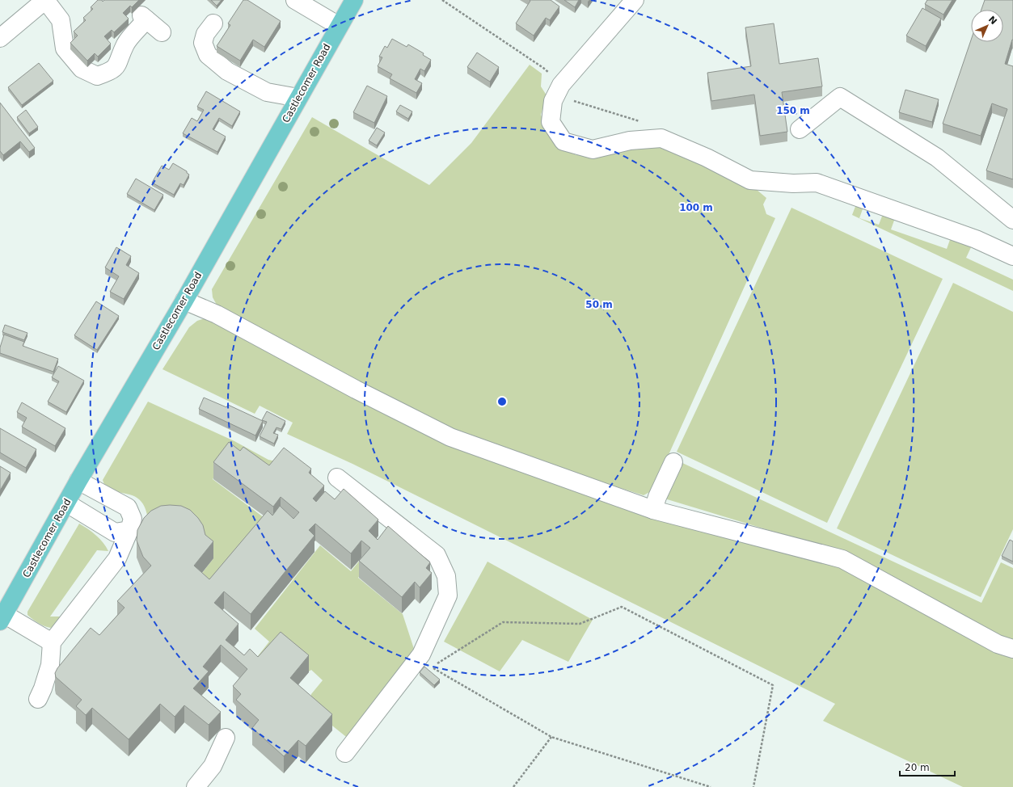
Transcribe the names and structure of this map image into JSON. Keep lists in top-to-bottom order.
{
  "streets": {
    "main road": ["Castlecomer Road"]
  },
  "scale_bar": "20 m",
  "north": "top right",
  "rings": ["150 m", "100 m", "50 m"]
}
